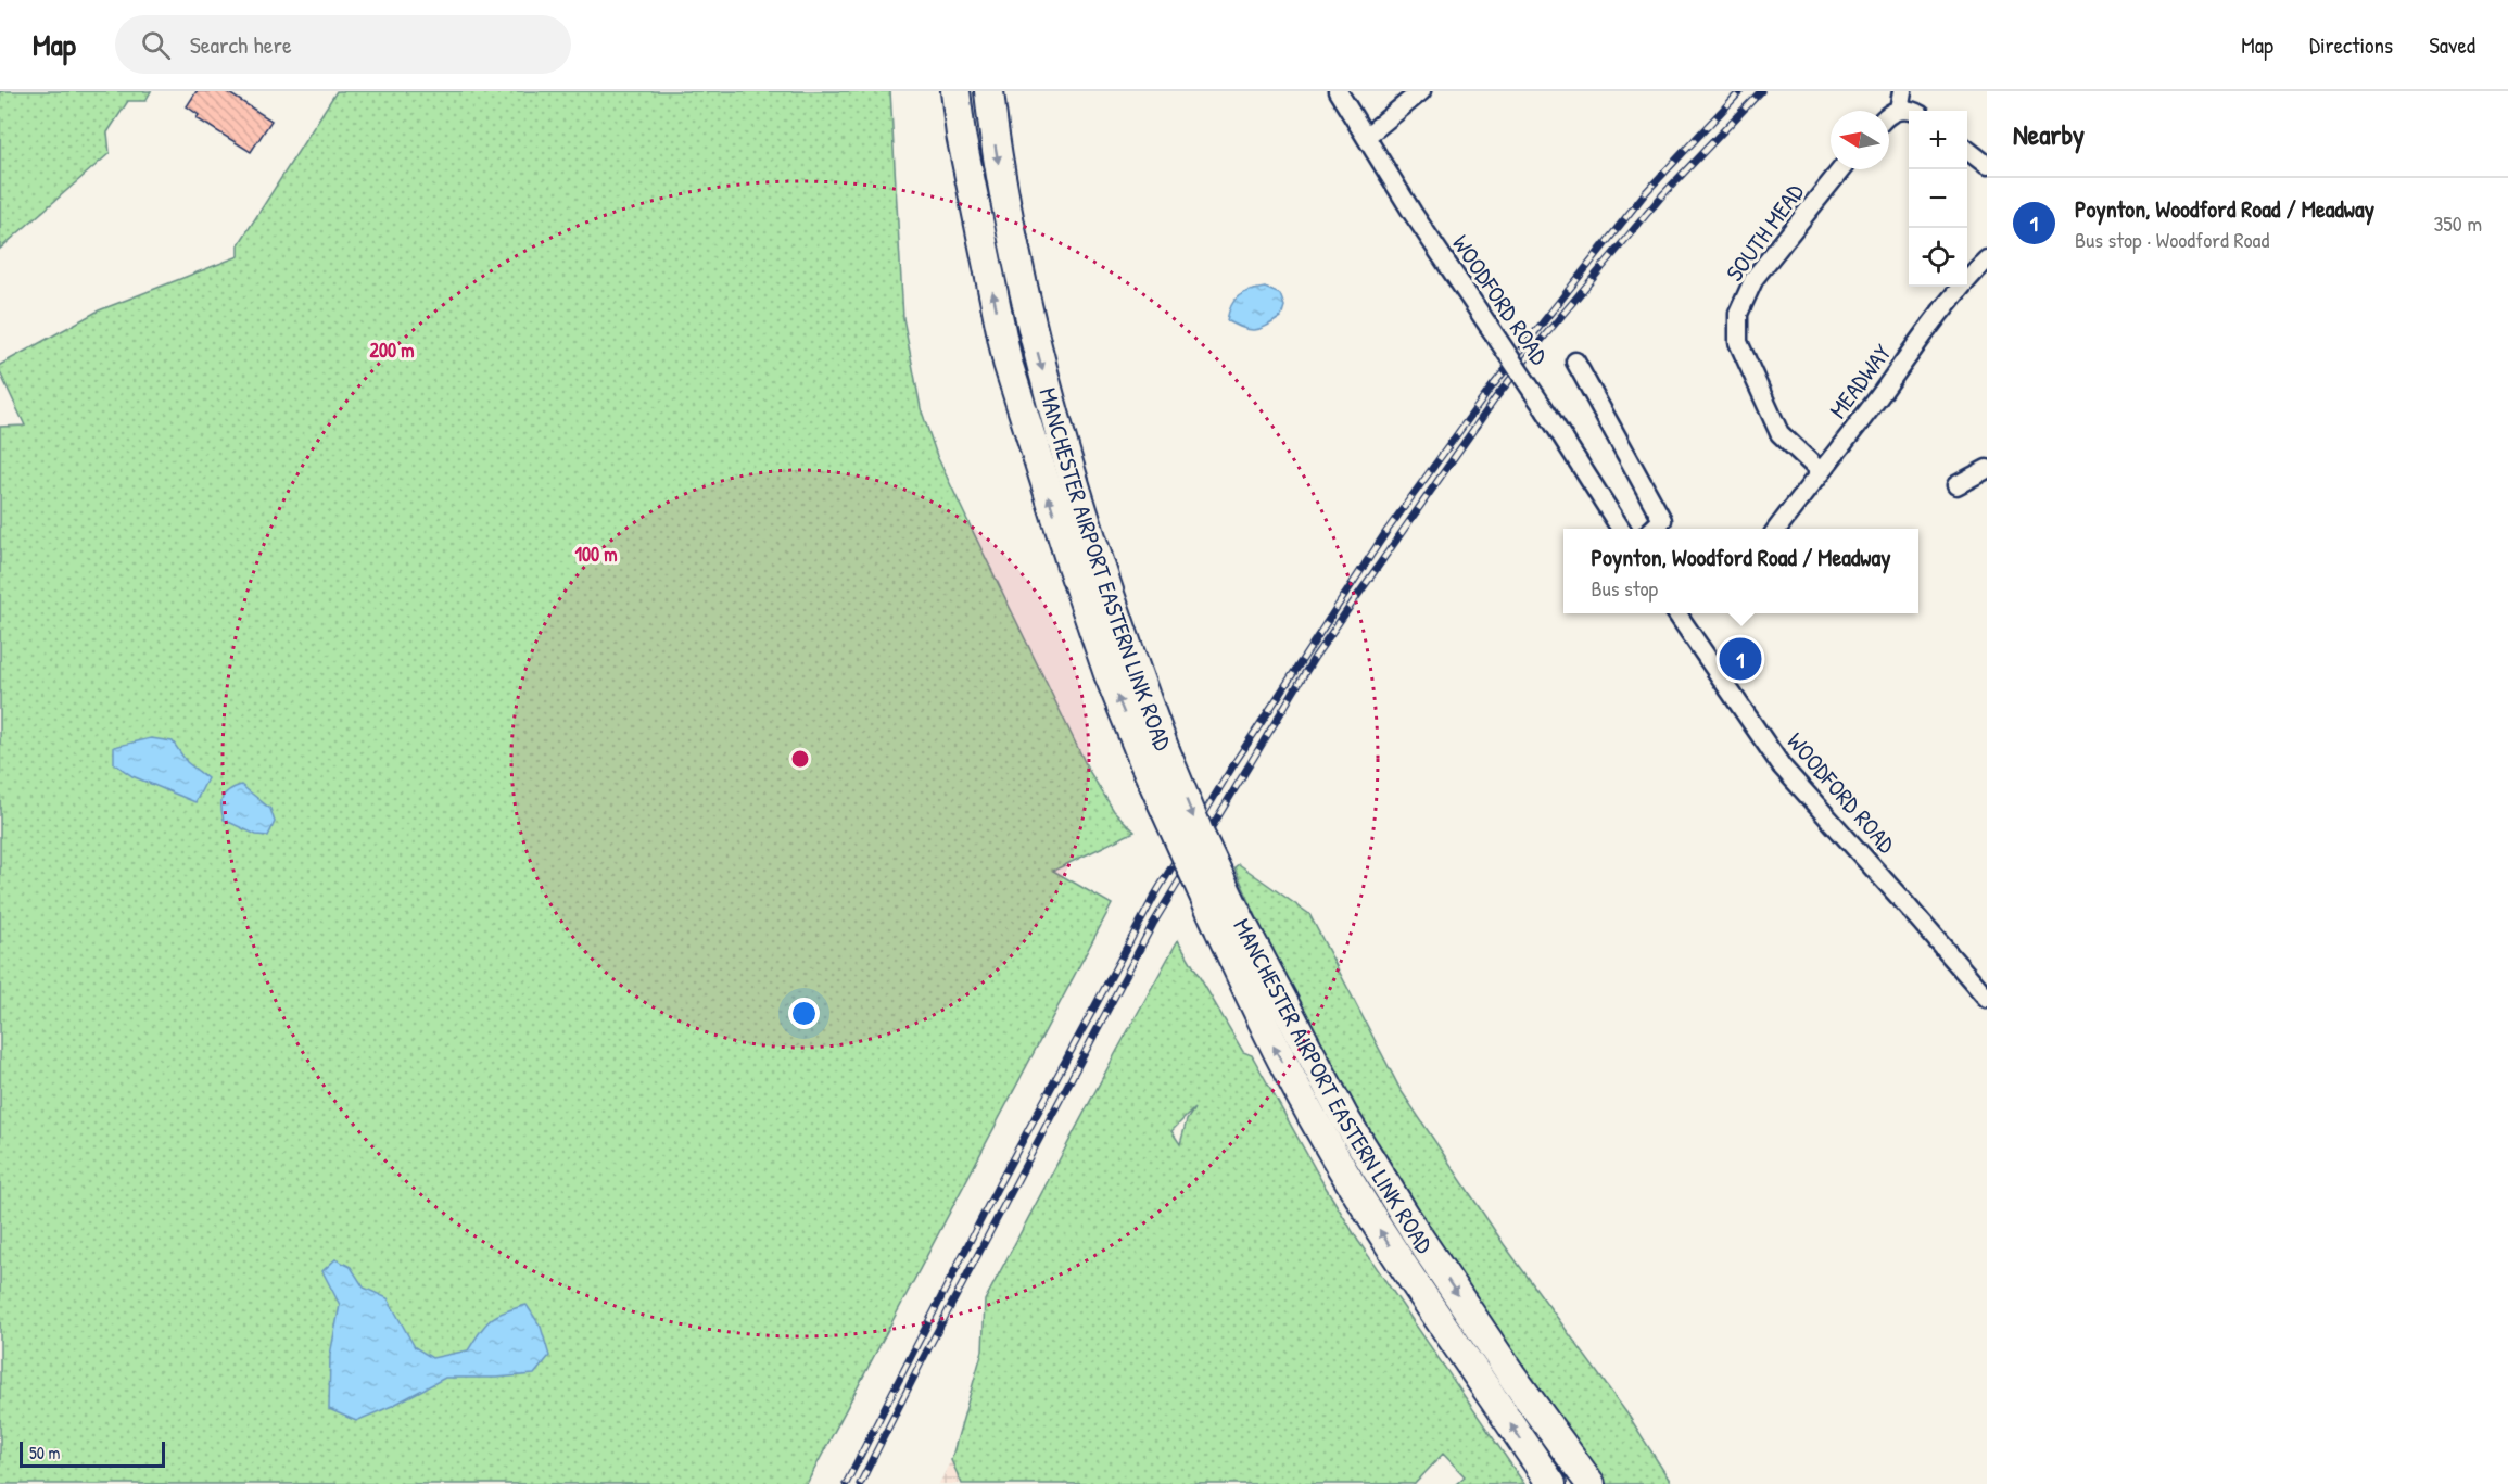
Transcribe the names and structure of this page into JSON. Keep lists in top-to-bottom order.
{
  "streets": {
    "highway": ["MANCHESTER AIRPORT EASTERN LINK ROAD"],
    "street": ["SOUTH MEAD", "WOODFORD ROAD", "MEADWAY"]
  },
  "crossings": [
    ["SOUTH MEAD", "MEADWAY"]
  ],
  "scale_bar": "50 m",
  "north": "left",
  "page": {
    "header": "Map",
    "search": "Search here",
    "nav": ["Map", "Directions", "Saved"],
    "heading": "Nearby",
    "map_buttons": ["+", "−"],
    "list": [
      {
        "mark": "1",
        "name": "Poynton, Woodford Road / Meadway",
        "note": "Bus stop · Woodford Road",
        "value": "350 m"
      }
    ],
    "popup": ["Poynton, Woodford Road / Meadway", "Bus stop"],
    "pins": "1",
    "scale": "50 m"
  },
  "rings": ["200 m", "100 m"]
}
